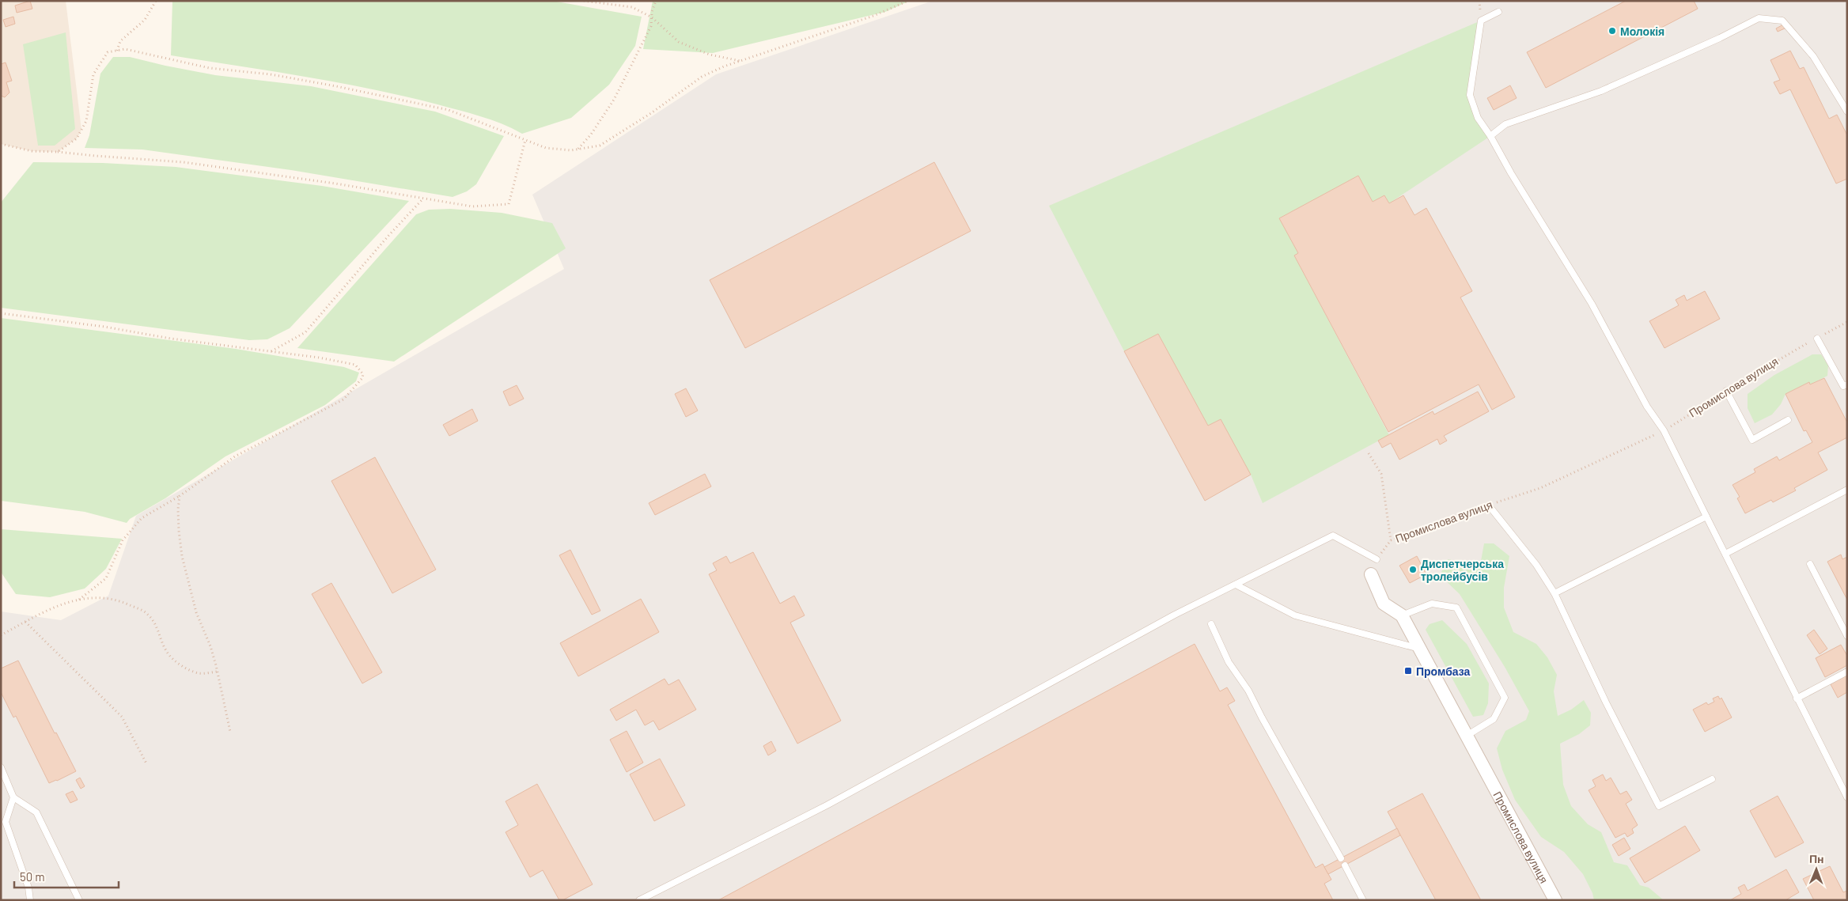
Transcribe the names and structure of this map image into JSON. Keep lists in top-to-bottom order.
{
  "streets": {
    "street": ["Промислова вулиця"]
  },
  "places": {
    "other": ["Молокія", "Диспетчерська тролейбусів"],
    "transit": ["Промбаза"]
  },
  "scale_bar": "50 m",
  "north": "top"
}
